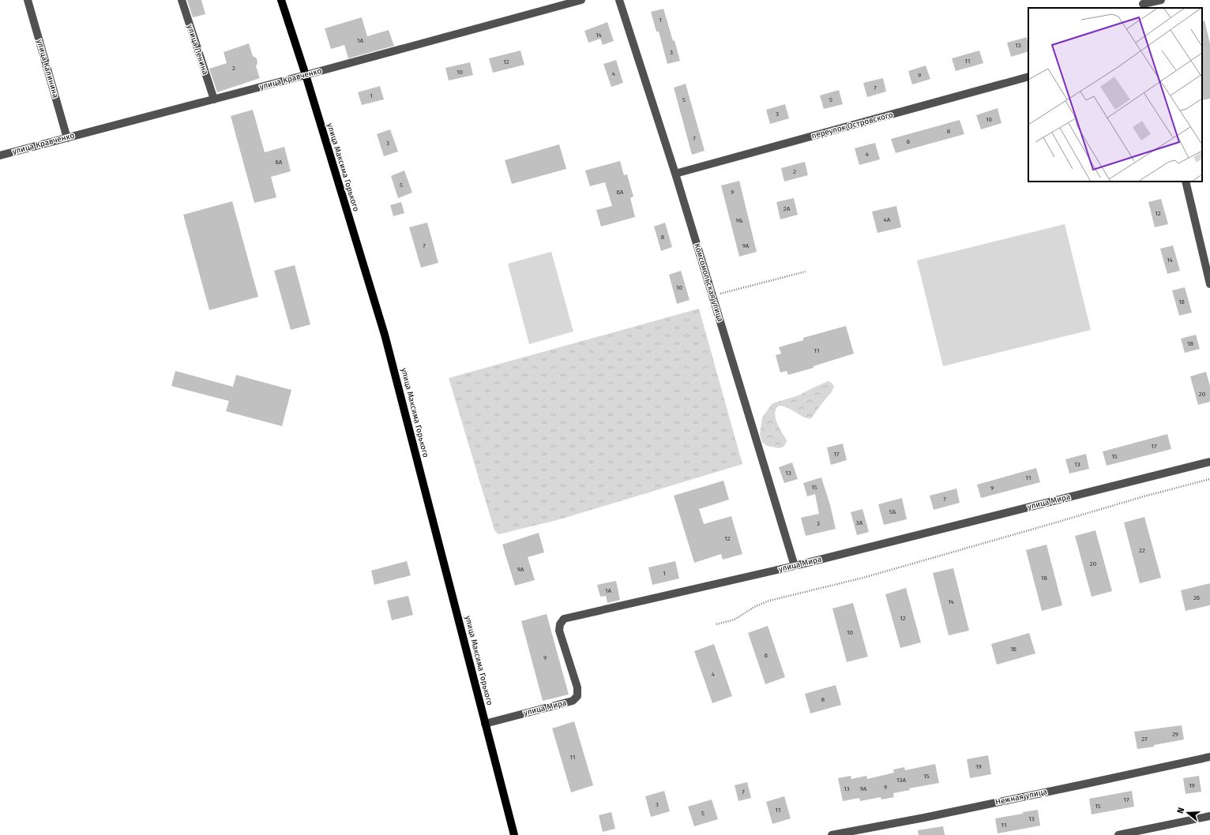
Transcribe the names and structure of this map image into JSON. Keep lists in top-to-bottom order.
{
  "streets": {
    "main road": ["улица Максима Горького"],
    "street": [
      "улица Ленина",
      "улица Калинина",
      "улица Кравченко",
      "переулок Островского",
      "Комсомольская улица",
      "улица Мира",
      "Нежная улица"
    ]
  },
  "crossings": [
    ["улица Ленина", "улица Кравченко"],
    ["улица Калинина", "улица Кравченко"],
    ["улица Кравченко", "улица Максима Горького"],
    ["переулок Островского", "Комсомольская улица"],
    ["улица Максима Горького", "улица Мира"],
    ["Комсомольская улица", "улица Мира"]
  ],
  "house_numbers": [
    "1",
    "14",
    "1А",
    "13",
    "3",
    "11",
    "12",
    "2",
    "10",
    "4",
    "9",
    "7",
    "1",
    "5",
    "5",
    "3",
    "10",
    "8",
    "7",
    "6",
    "3",
    "4",
    "6А",
    "2",
    "5",
    "6А",
    "9",
    "2А",
    "12",
    "4А",
    "9Б",
    "8",
    "7",
    "9А",
    "14",
    "10",
    "16",
    "18",
    "11",
    "20",
    "17",
    "17",
    "15",
    "13",
    "13",
    "11",
    "15",
    "9",
    "7",
    "5Б",
    "3А",
    "3",
    "12",
    "22",
    "20",
    "9А",
    "1",
    "18",
    "1А",
    "26",
    "14",
    "12",
    "10",
    "16",
    "6",
    "9",
    "4",
    "8",
    "29",
    "27",
    "11",
    "19",
    "15",
    "13А",
    "19",
    "9",
    "13",
    "9А",
    "7",
    "17",
    "3",
    "15",
    "11",
    "5",
    "13",
    "11"
  ],
  "north": "left"
}
